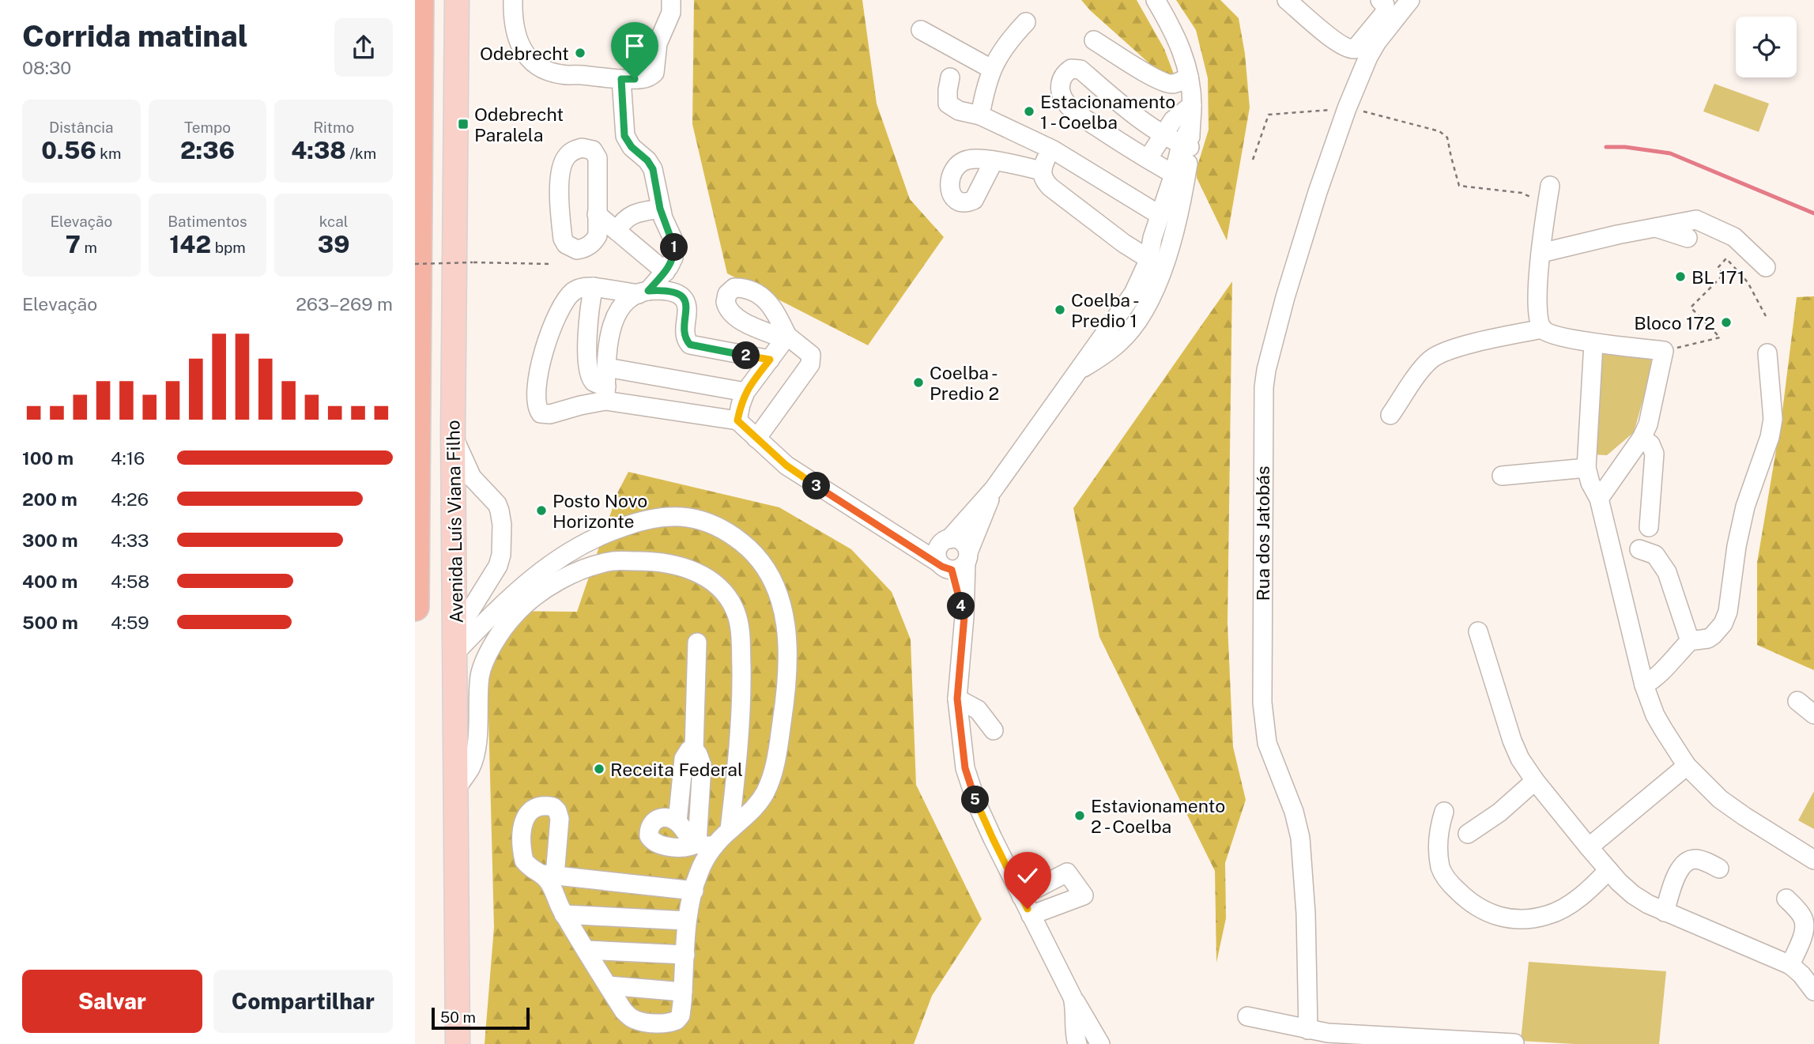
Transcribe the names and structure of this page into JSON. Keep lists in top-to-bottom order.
{
  "streets": {
    "highway": ["Avenida Luís Viana Filho"],
    "street": ["Rua dos Jatobás"]
  },
  "places": {
    "other": [
      "Odebrecht",
      "Estacionamento 1 - Coelba",
      "BL 171",
      "Coelba - Predio 1",
      "Bloco 172",
      "Coelba - Predio 2",
      "Posto Novo Horizonte",
      "Receita Federal",
      "Estavionamento 2 - Coelba"
    ],
    "transit": ["Odebrecht Paralela"]
  },
  "scale_bar": "50 m",
  "page": {
    "heading": ["Corrida matinal", "08:30"],
    "stats": [
      ["Distância", "0.56 km"],
      ["Tempo", "2:36"],
      ["Ritmo", "4:38 /km"],
      ["Elevação", "7 m"],
      ["Batimentos", "142 bpm"],
      ["kcal", "39"]
    ],
    "pins": [
      "1",
      "2",
      "3",
      "4",
      "5"
    ],
    "chart": ["Elevação", "263–269 m"],
    "list": [
      {
        "name": "100 m",
        "note": "4:16"
      },
      {
        "name": "200 m",
        "note": "4:26"
      },
      {
        "name": "300 m",
        "note": "4:33"
      },
      {
        "name": "400 m",
        "note": "4:58"
      },
      {
        "name": "500 m",
        "note": "4:59"
      }
    ],
    "buttons": ["Salvar", "Compartilhar"],
    "scale": "50 m"
  }
}
